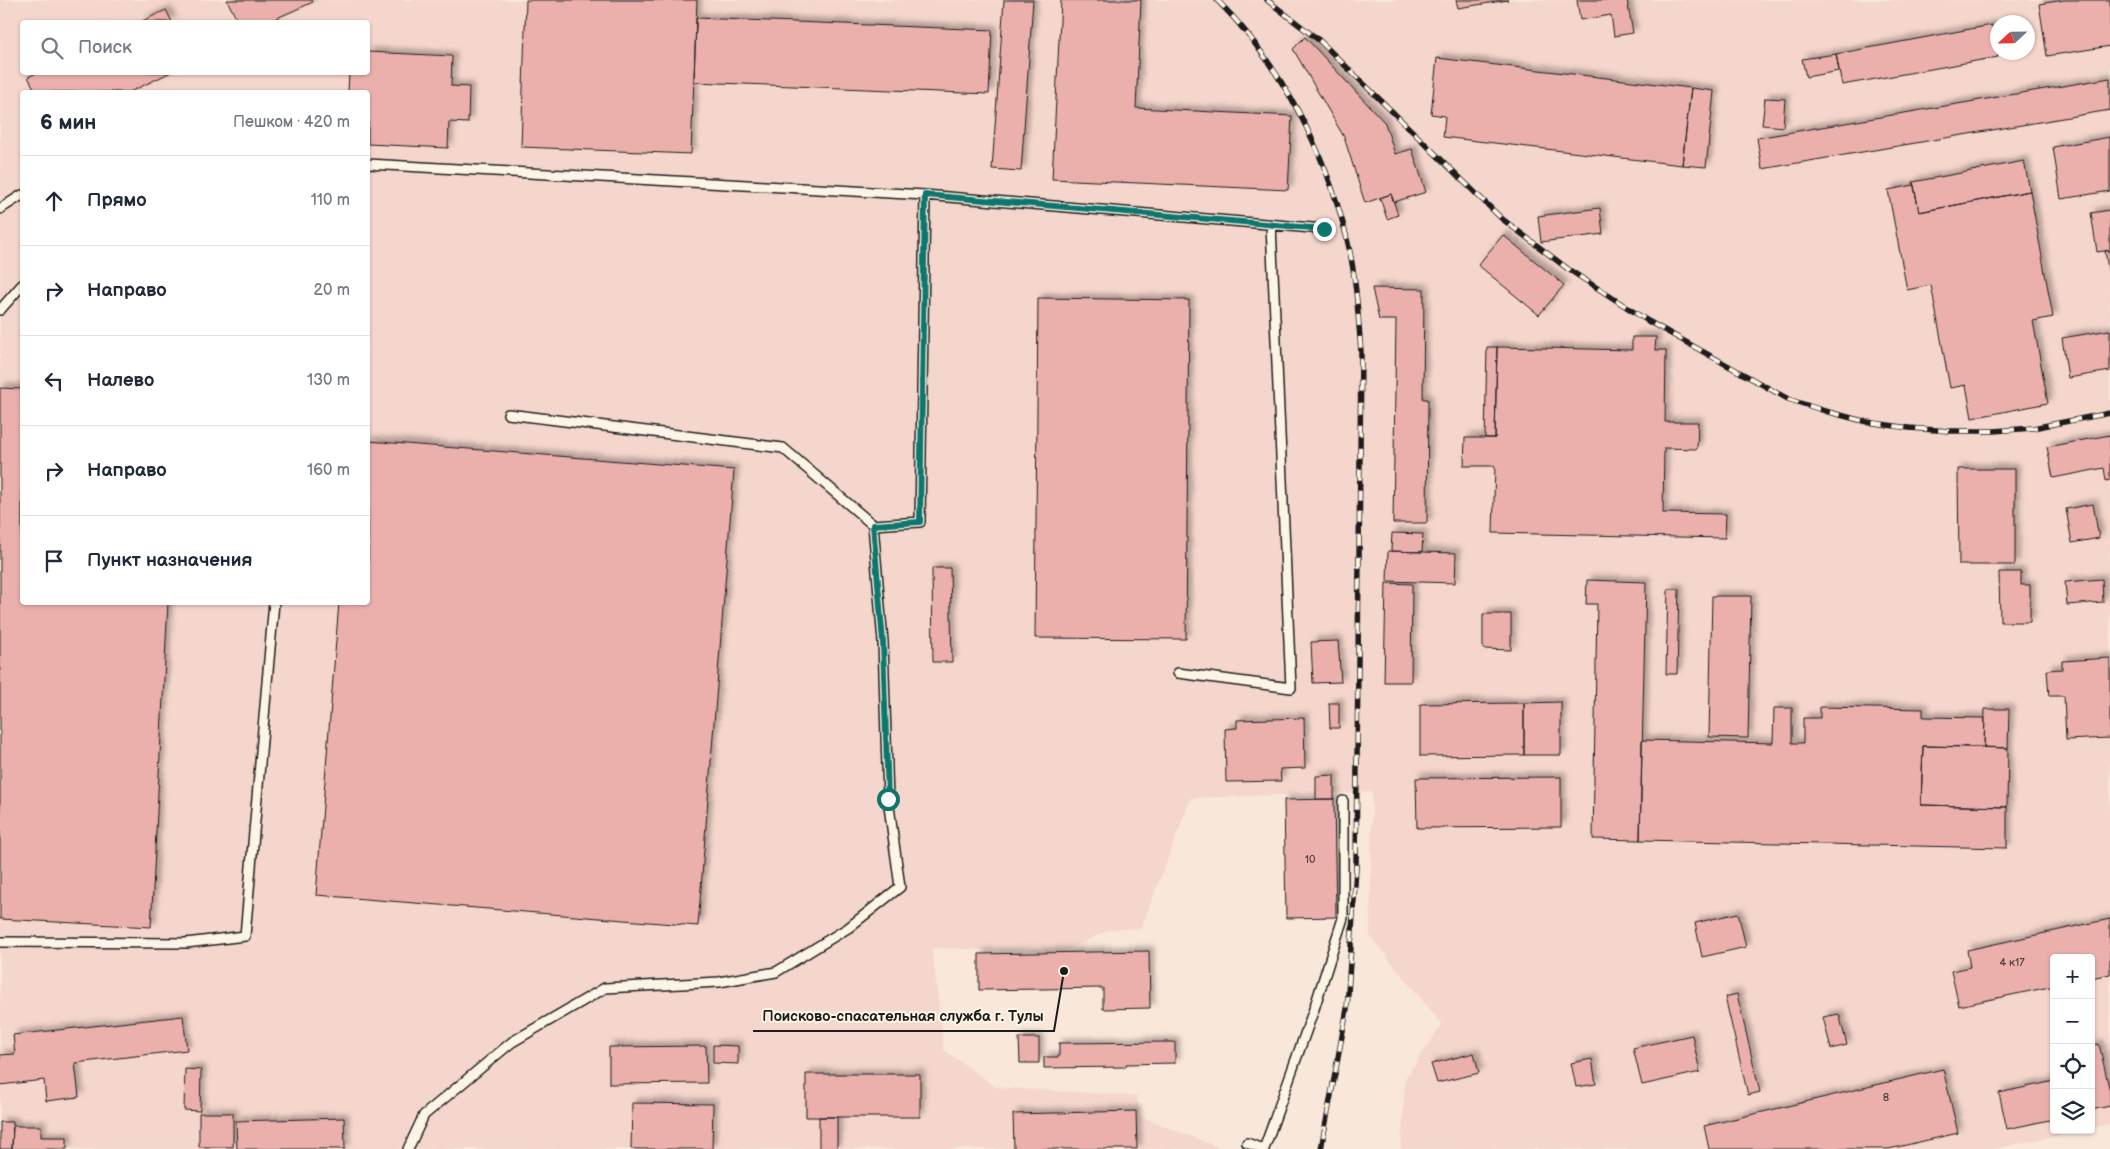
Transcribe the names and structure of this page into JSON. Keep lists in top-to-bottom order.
{
  "places": ["Поисково-спасательная служба г. Тулы"],
  "house_numbers": ["10", "4 к17", "8"],
  "north": "left",
  "page": {
    "search": "Поиск",
    "heading": ["6 мин", "Пешком · 420 m"],
    "list": [
      ["Прямо", "110 m"],
      ["Направо", "20 m"],
      ["Налево", "130 m"],
      ["Направо", "160 m"],
      "Пункт назначения"
    ],
    "map_buttons": ["+", "−"]
  }
}
